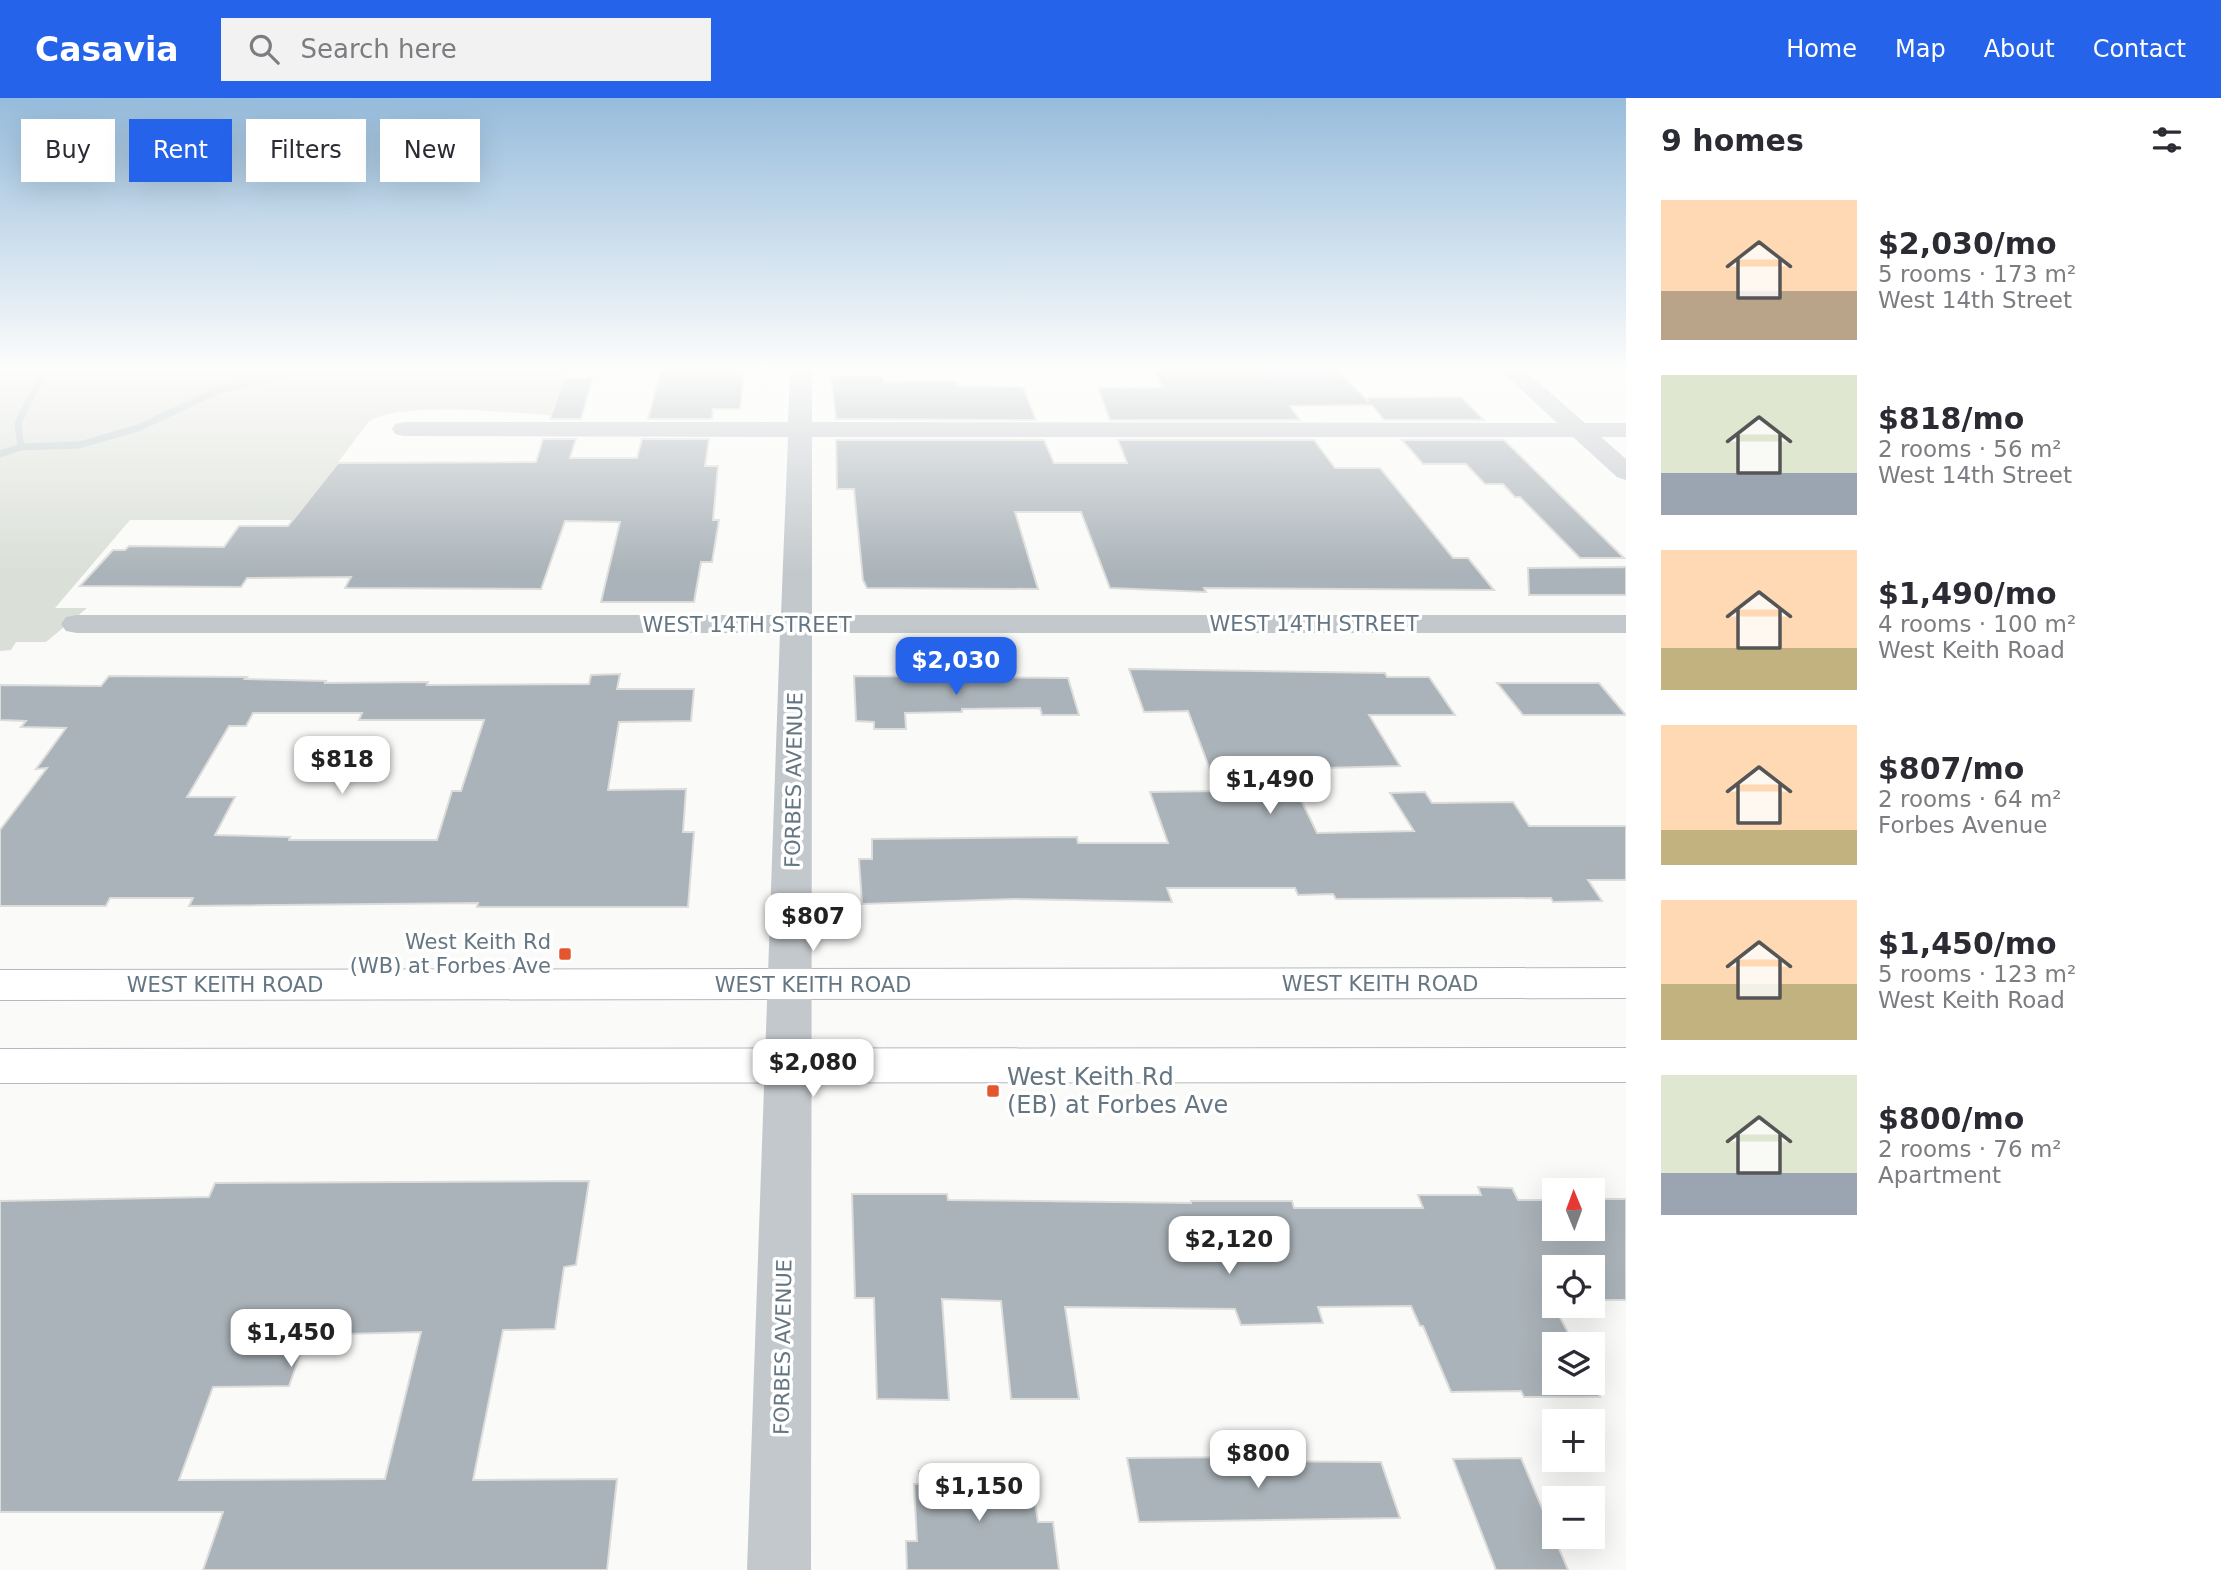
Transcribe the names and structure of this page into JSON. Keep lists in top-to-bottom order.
{
  "streets": {
    "main road": ["WEST KEITH ROAD"],
    "street": ["WEST 14TH STREET", "FORBES AVENUE"]
  },
  "crossings": [
    ["WEST 14TH STREET", "FORBES AVENUE"],
    ["FORBES AVENUE", "WEST KEITH ROAD"]
  ],
  "places": {
    "transit": ["West Keith Rd (WB) at Forbes Ave", "West Keith Rd (EB) at Forbes Ave"]
  },
  "north": "top",
  "page": {
    "header": "Casavia",
    "search": "Search here",
    "nav": [
      "Home",
      "Map",
      "About",
      "Contact"
    ],
    "heading": "9 homes",
    "chip": [
      "Buy",
      "Rent",
      "Filters",
      "New"
    ],
    "list": [
      {
        "name": "$2,030/mo",
        "note": "5 rooms · 173 m² · West 14th Street"
      },
      {
        "name": "$818/mo",
        "note": "2 rooms · 56 m² · West 14th Street"
      },
      {
        "name": "$1,490/mo",
        "note": "4 rooms · 100 m² · West Keith Road"
      },
      {
        "name": "$807/mo",
        "note": "2 rooms · 64 m² · Forbes Avenue"
      },
      {
        "name": "$1,450/mo",
        "note": "5 rooms · 123 m² · West Keith Road"
      },
      {
        "name": "$800/mo",
        "note": "2 rooms · 76 m² · Apartment"
      }
    ],
    "price": [
      "$2,030",
      "$818",
      "$1,490",
      "$807",
      "$2,080",
      "$2,120",
      "$1,450",
      "$800",
      "$1,150"
    ],
    "map_buttons": ["+", "−"]
  }
}
